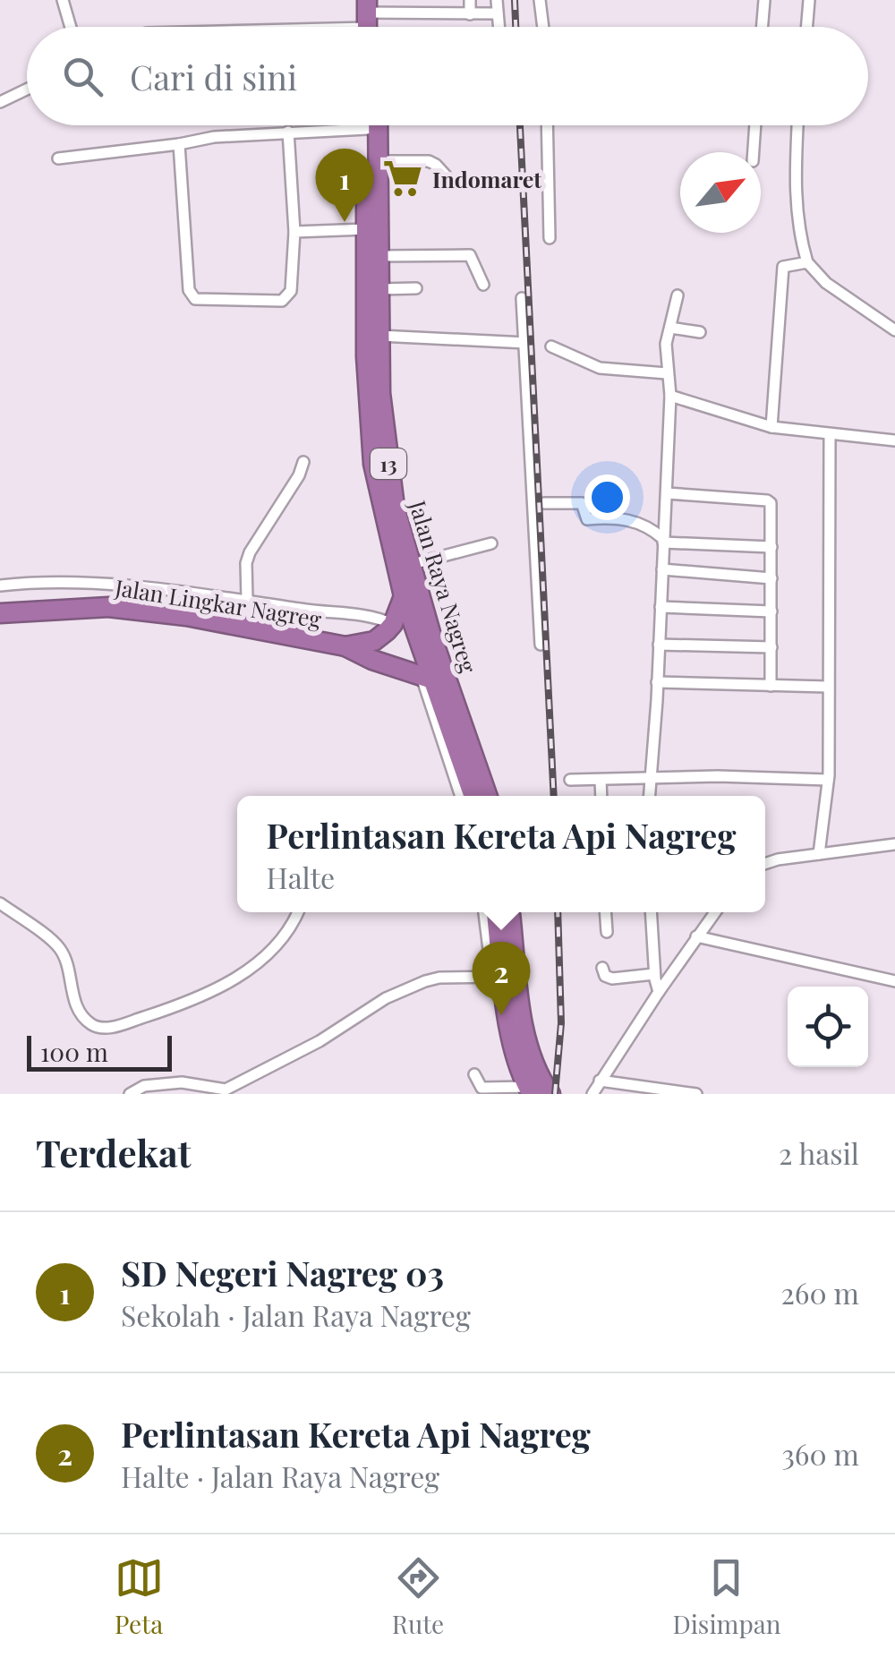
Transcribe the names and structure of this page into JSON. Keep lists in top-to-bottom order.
{
  "streets": {
    "highway": ["13", "Jalan Raya Nagreg", "Jalan Lingkar Nagreg"]
  },
  "places": {
    "supermarket": ["Indomaret"]
  },
  "scale_bar": "100 m",
  "north": "top right",
  "page": {
    "search": "Cari di sini",
    "pins": ["1", "2"],
    "popup": ["Perlintasan Kereta Api Nagreg", "Halte"],
    "scale": "100 m",
    "heading": ["Terdekat", "2 hasil"],
    "list": [
      {
        "mark": "1",
        "name": "SD Negeri Nagreg 03",
        "note": "Sekolah · Jalan Raya Nagreg",
        "value": "260 m"
      },
      {
        "mark": "2",
        "name": "Perlintasan Kereta Api Nagreg",
        "note": "Halte · Jalan Raya Nagreg",
        "value": "360 m"
      }
    ],
    "nav": ["Peta", "Rute", "Disimpan"]
  }
}
